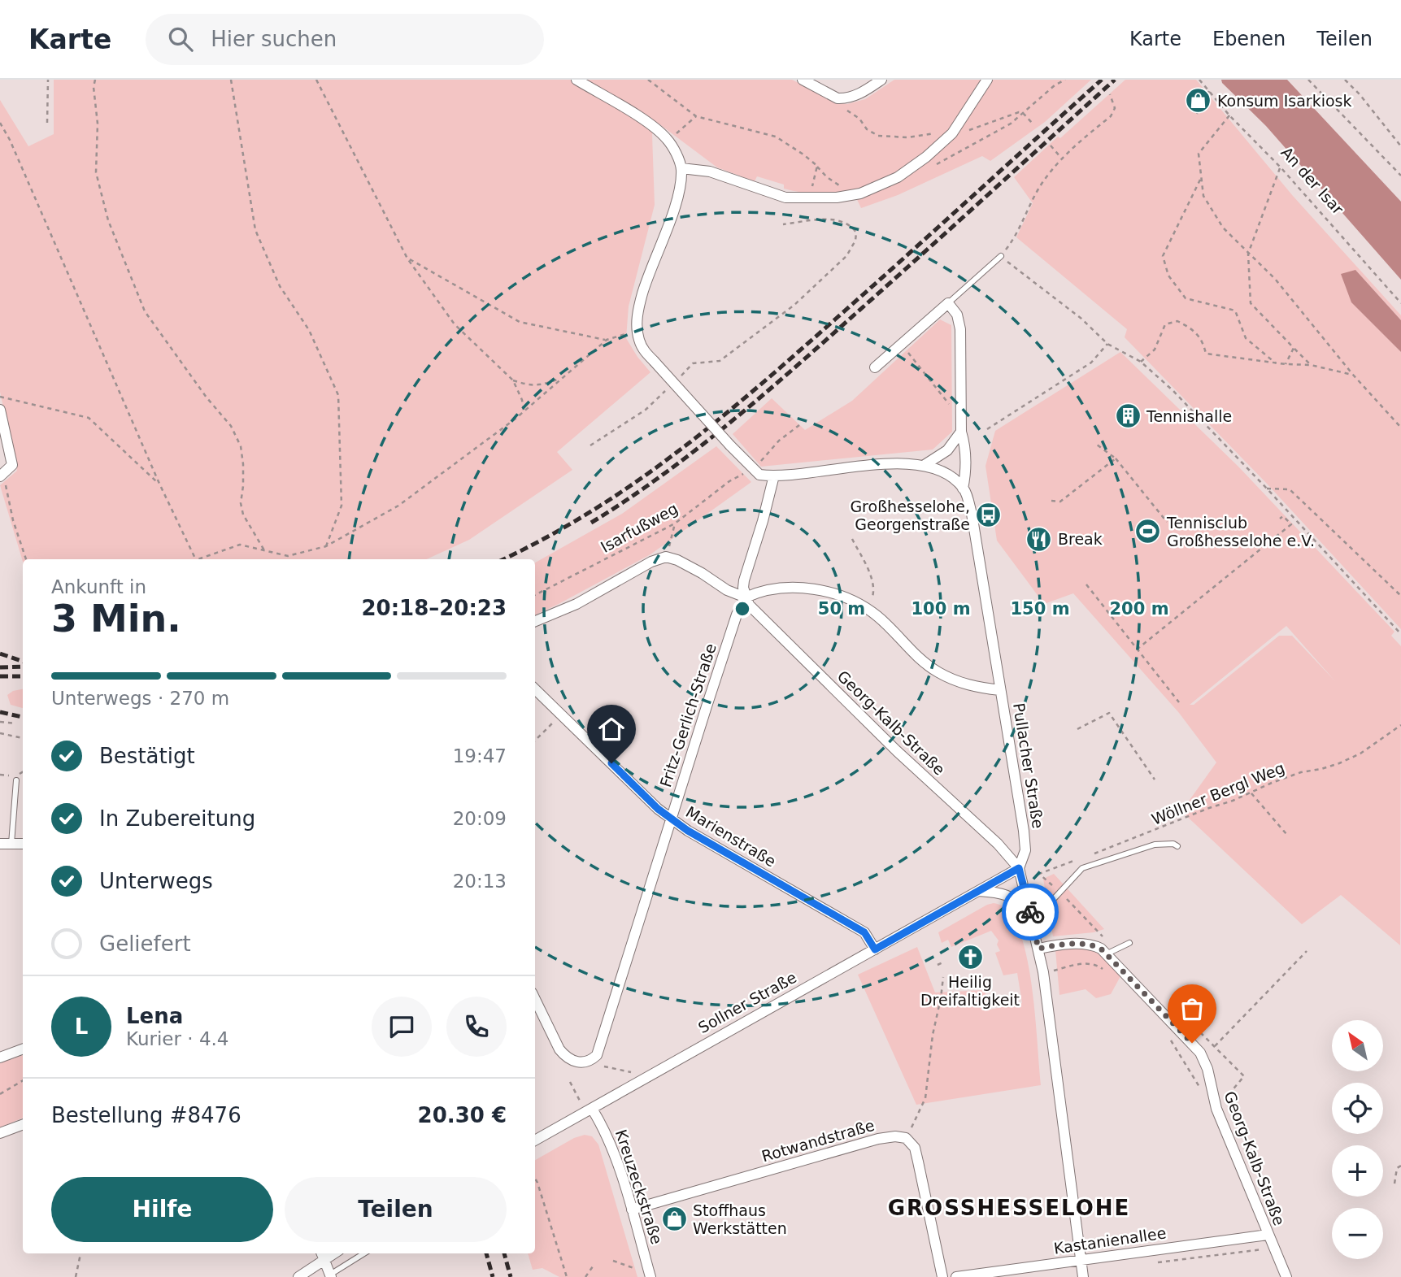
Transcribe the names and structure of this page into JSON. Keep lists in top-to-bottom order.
{
  "streets": {
    "street": [
      "Fritz-Gerlich-Straße",
      "Georg-Kalb-Straße",
      "Pullacher Straße",
      "Marienstraße",
      "Sollner Straße",
      "Rotwandstraße",
      "Kreuzeckstraße",
      "Kastanienallee"
    ],
    "path": ["An der Isar", "Isarfußweg", "Wöllner Bergl Weg"]
  },
  "crossings": [
    ["Fritz-Gerlich-Straße", "Georg-Kalb-Straße"],
    ["Fritz-Gerlich-Straße", "Marienstraße"],
    ["Georg-Kalb-Straße", "Pullacher Straße"],
    ["Georg-Kalb-Straße", "Sollner Straße"],
    ["Georg-Kalb-Straße", "Kastanienallee"],
    ["Pullacher Straße", "Sollner Straße"],
    ["Pullacher Straße", "Kastanienallee"],
    ["Marienstraße", "Sollner Straße"],
    ["Sollner Straße", "Kreuzeckstraße"],
    ["Rotwandstraße", "Kreuzeckstraße"]
  ],
  "districts": ["GROSSHESSELOHE"],
  "places": {
    "shop": ["Konsum Isarkiosk", "Stoffhaus Werkstätten"],
    "building": ["Tennishalle"],
    "bus stop": ["Großhesselohe, Georgenstraße"],
    "sports": ["Tennisclub Großhesselohe e.V."],
    "restaurant": ["Break"],
    "church": ["Heilig Dreifaltigkeit"]
  },
  "north": "top left",
  "page": {
    "header": "Karte",
    "search": "Hier suchen",
    "nav": ["Karte", "Ebenen", "Teilen"],
    "heading": ["3 Min.", "Ankunft in", "20:18–20:23"],
    "panel": [
      "Lena",
      "Kurier · 4.4",
      "Bestellung #8476",
      "20.30 €"
    ],
    "bar": "Unterwegs · 270 m",
    "list": [
      ["Bestätigt", "19:47"],
      ["In Zubereitung", "20:09"],
      ["Unterwegs", "20:13"],
      "Geliefert"
    ],
    "round": "L",
    "map_buttons": ["+", "−"],
    "buttons": ["Hilfe", "Teilen"]
  },
  "rings": [
    "50 m",
    "100 m",
    "150 m",
    "200 m"
  ]
}
